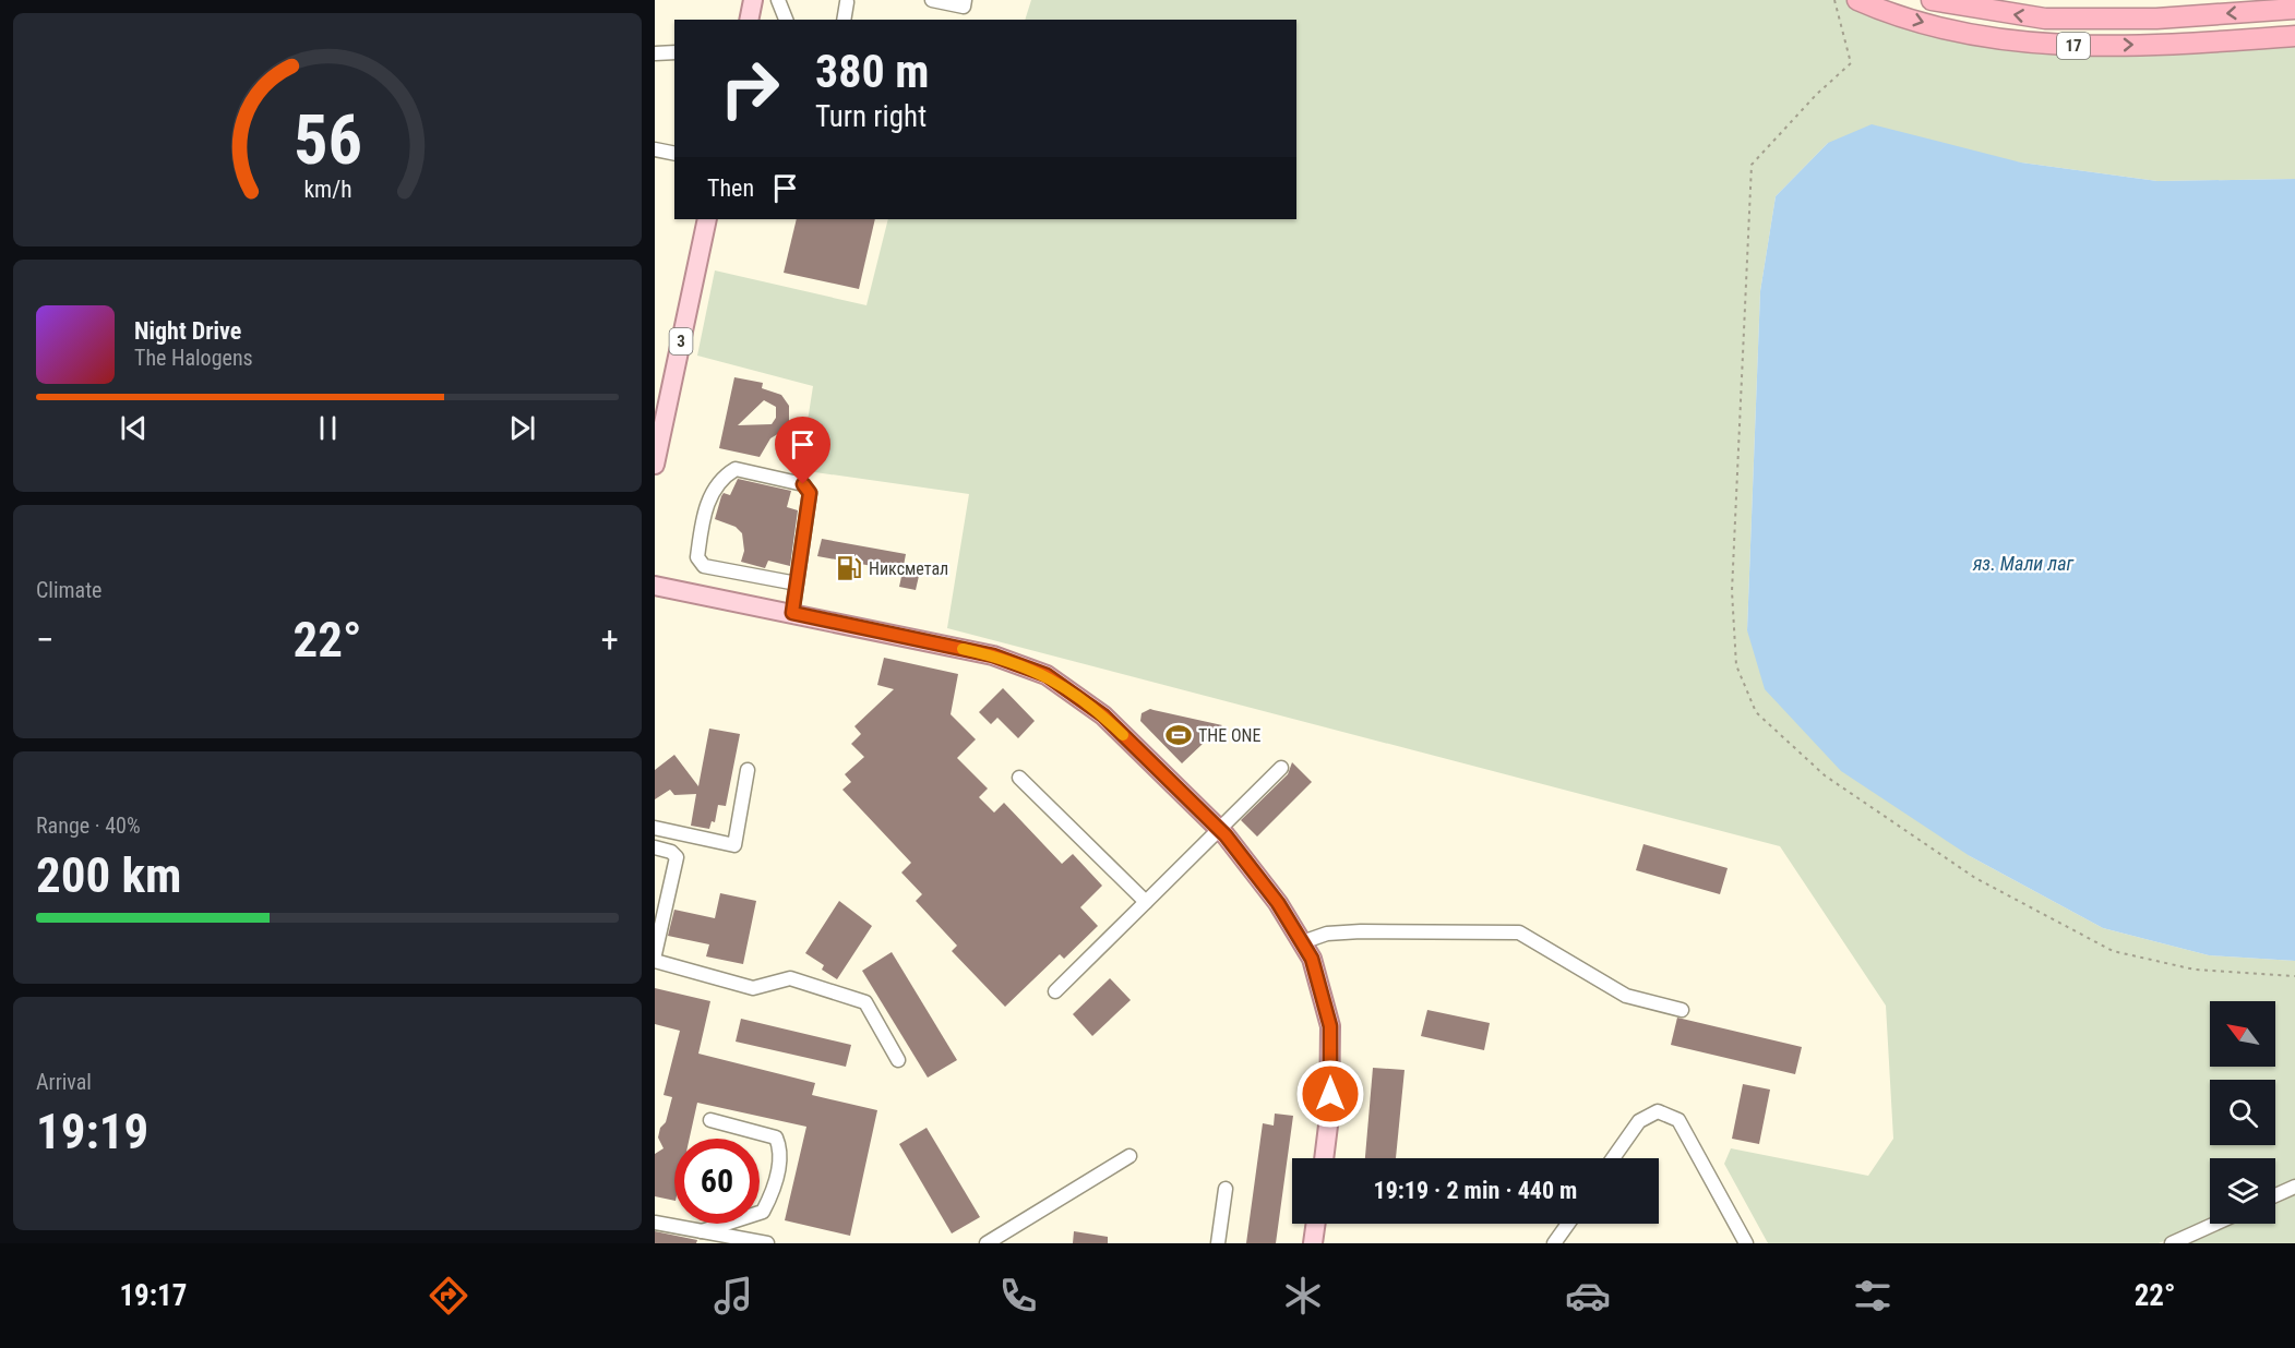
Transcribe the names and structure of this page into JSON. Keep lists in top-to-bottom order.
{
  "streets": {
    "highway": ["17"],
    "main road": ["3"]
  },
  "water": ["яз. Мали лаг"],
  "places": {
    "fuel station": ["Никсметал"],
    "sports": ["THE ONE"]
  },
  "north": "top left",
  "page": {
    "turn": ["380 m", "Turn right"],
    "then": "Then",
    "song": ["Night Drive", "The Halogens"],
    "tile": [
      "Climate",
      ["Range · 40%", "200 km"],
      ["Arrival", "19:19"]
    ],
    "heat": ["−", "22°", "+"],
    "limit": "60",
    "trip": "19:19 · 2 min · 440 m",
    "tabs": ["19:17", "22°"],
    "gauge": ["56", "km/h"]
  }
}
